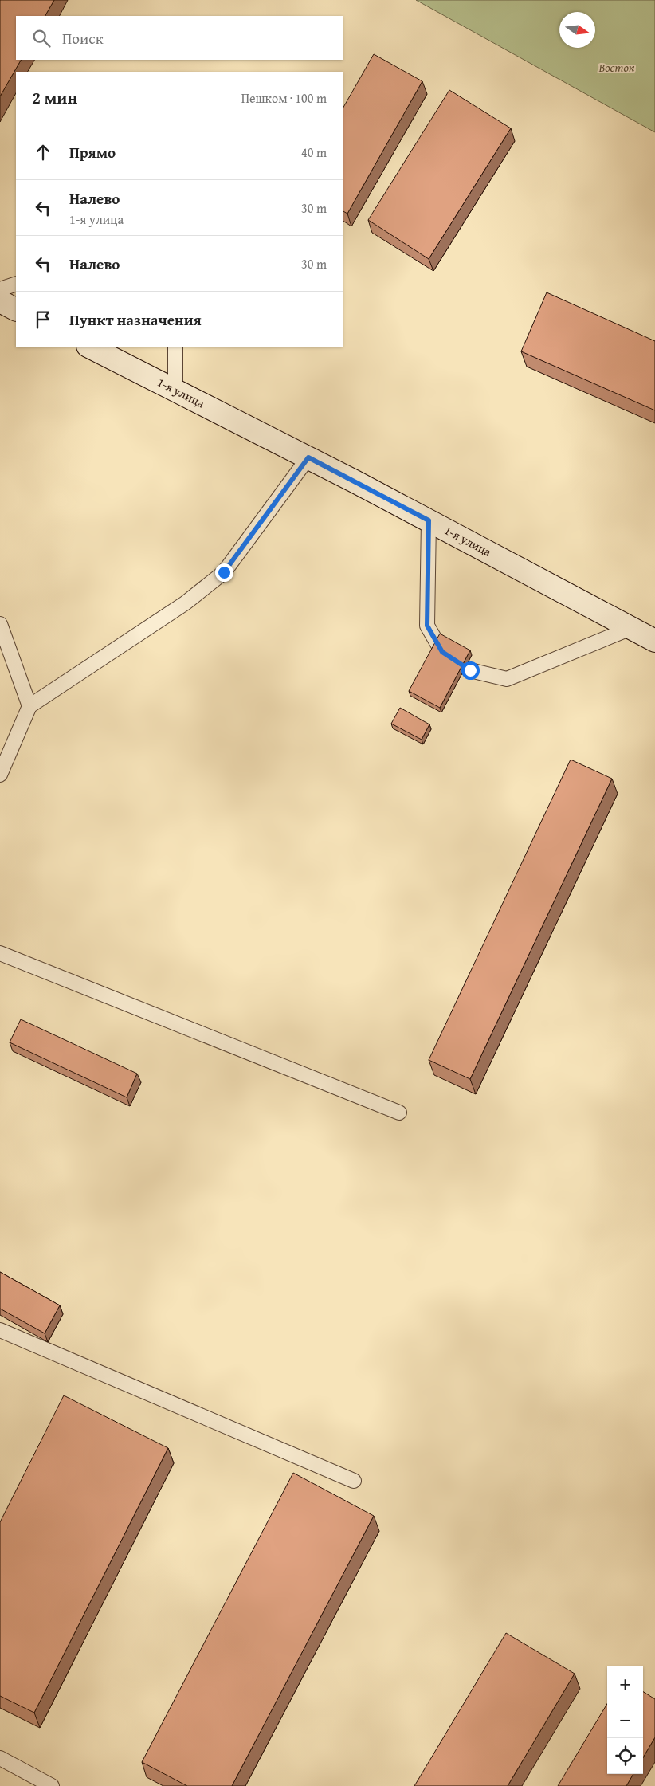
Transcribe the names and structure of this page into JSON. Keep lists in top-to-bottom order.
{
  "streets": {
    "main road": ["1-я улица"]
  },
  "parks": ["Восток"],
  "north": "right",
  "page": {
    "search": "Поиск",
    "heading": ["2 мин", "Пешком · 100 m"],
    "list": [
      ["Прямо", "40 m"],
      ["Налево", "1-я улица", "30 m"],
      ["Налево", "30 m"],
      "Пункт назначения"
    ],
    "map_buttons": ["+", "−"]
  }
}
